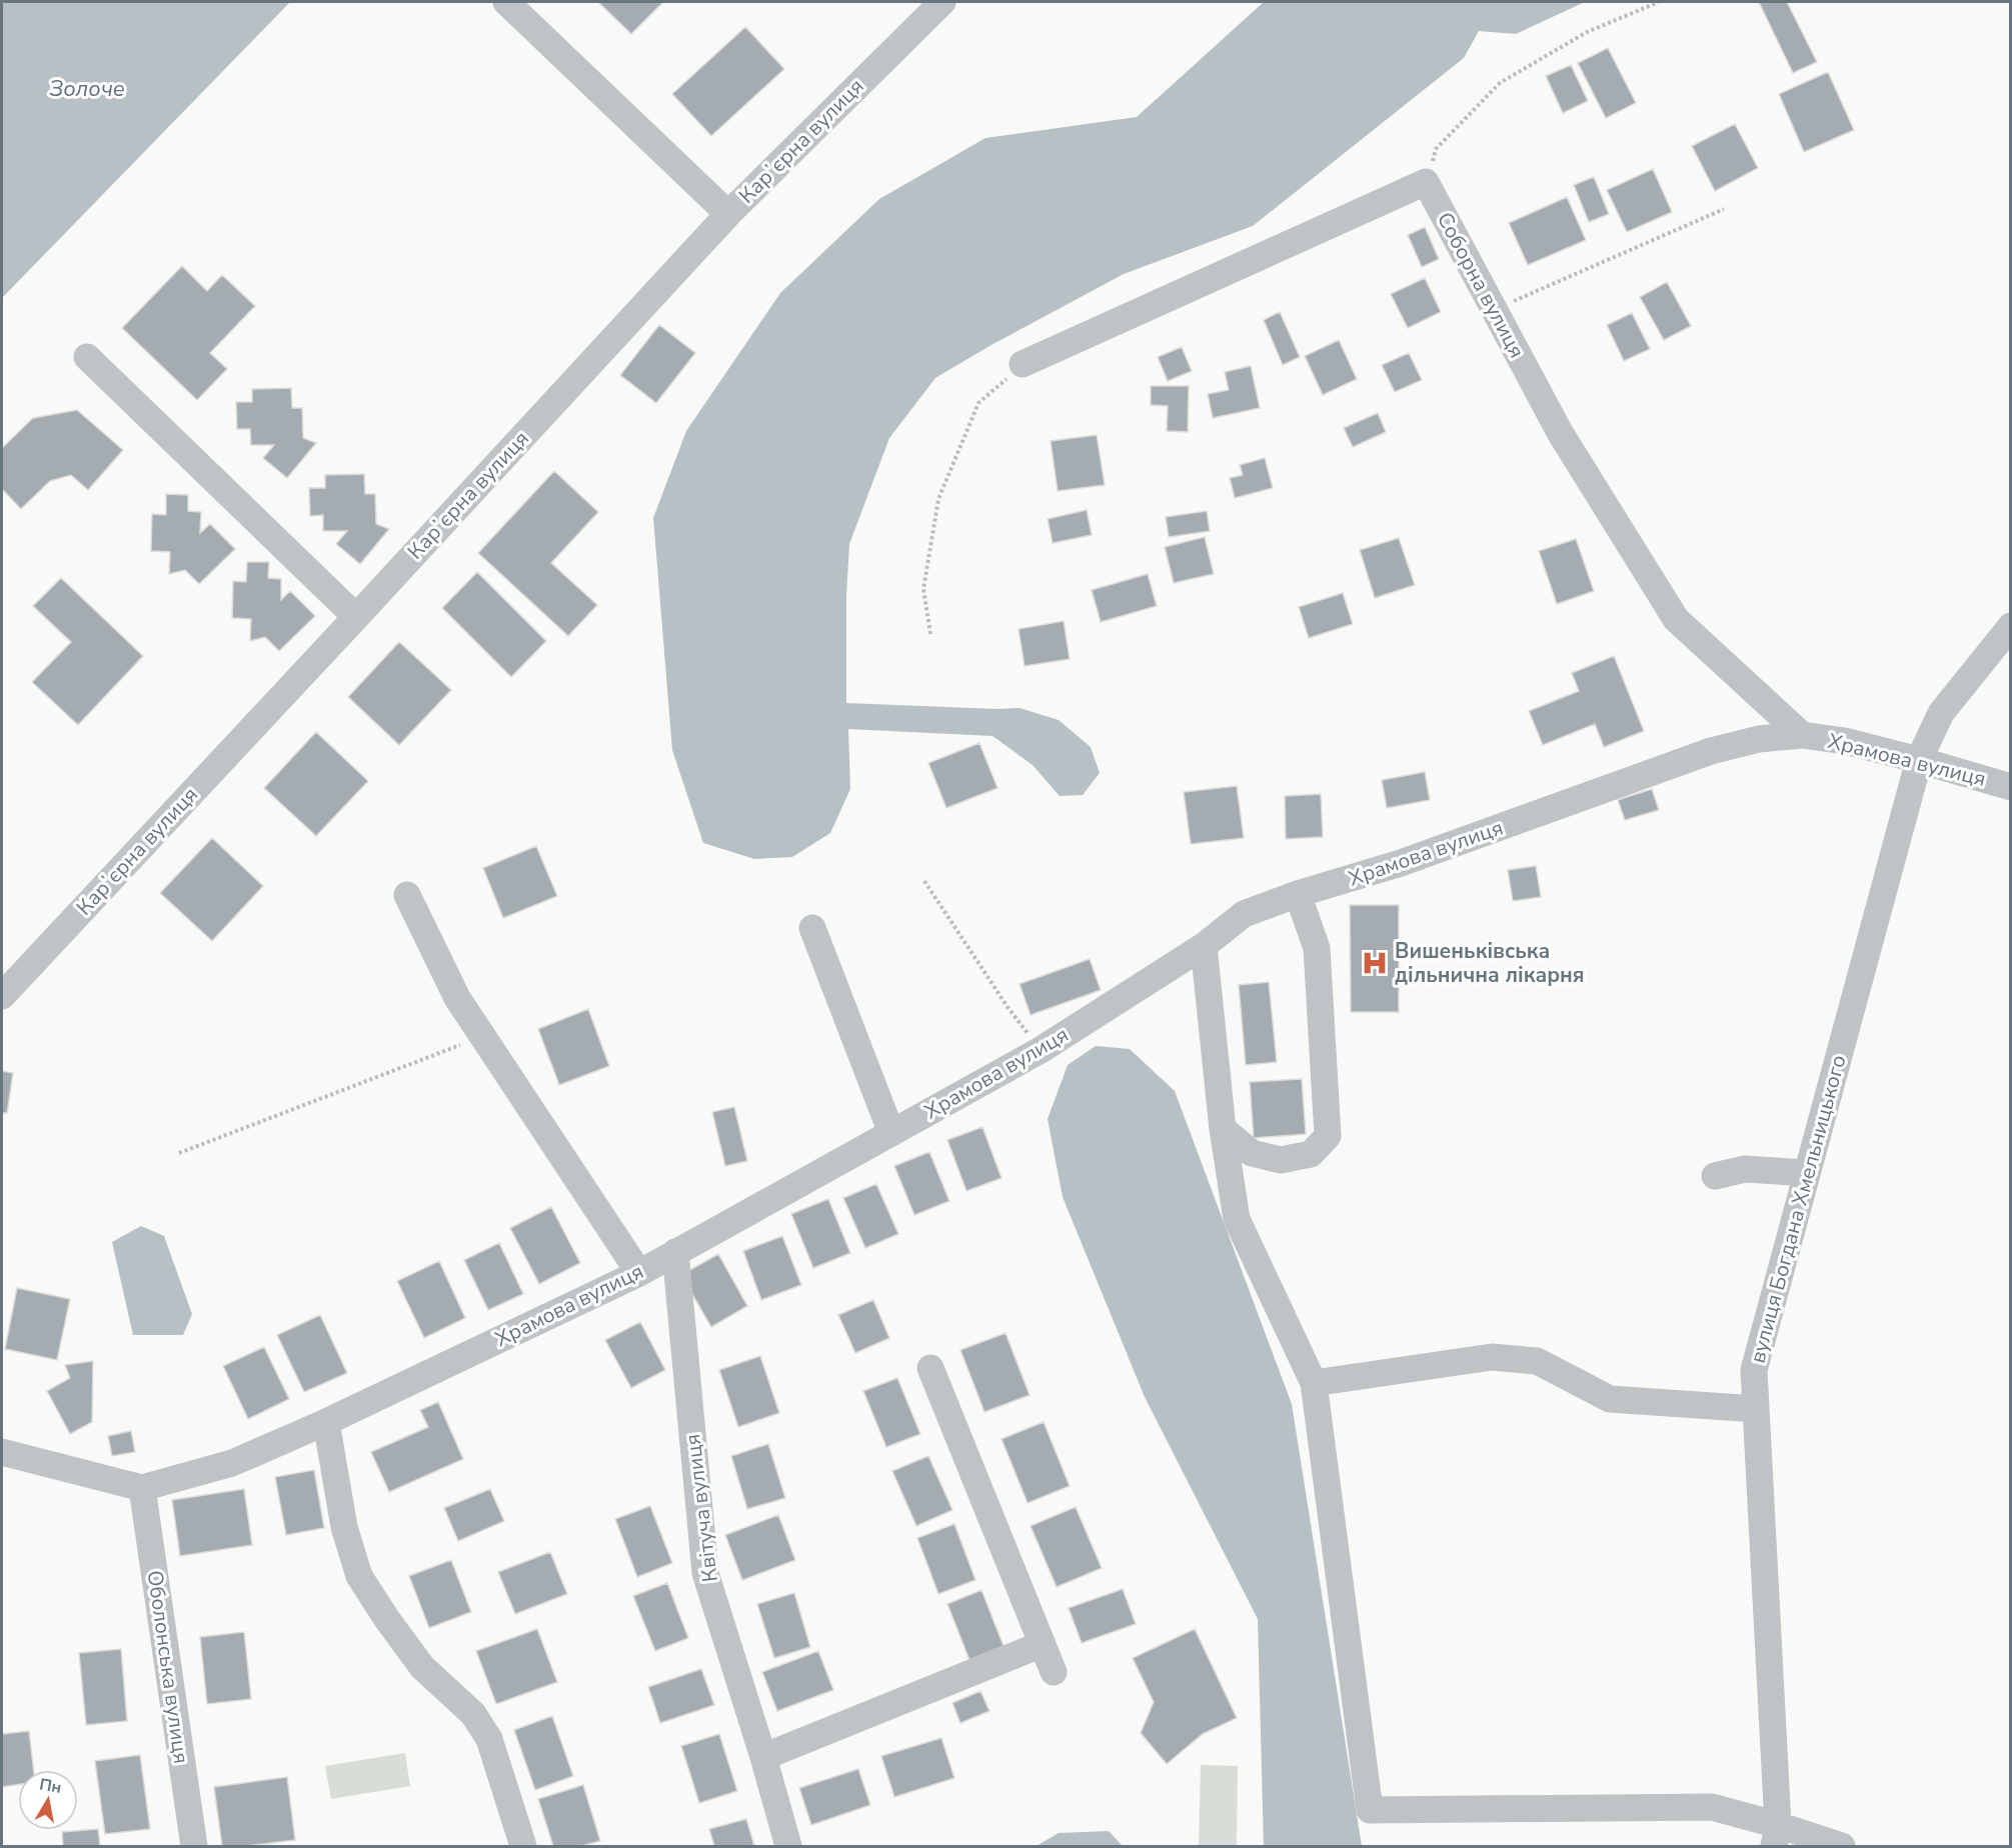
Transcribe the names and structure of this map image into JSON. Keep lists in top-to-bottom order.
{
  "streets": {
    "street": [
      "Карʼєрна вулиця",
      "Соборна вулиця",
      "Храмова вулиця",
      "вулиця Богдана Хмельницького",
      "Квітуча вулиця",
      "Оболонська вулиця"
    ]
  },
  "crossings": [
    ["Соборна вулиця", "Храмова вулиця"],
    ["Храмова вулиця", "вулиця Богдана Хмельницького"],
    ["Храмова вулиця", "Квітуча вулиця"],
    ["Храмова вулиця", "Оболонська вулиця"]
  ],
  "water": ["Золоче"],
  "places": {
    "hospital": ["Вишеньківська дільнична лікарня"]
  },
  "north": "top"
}
